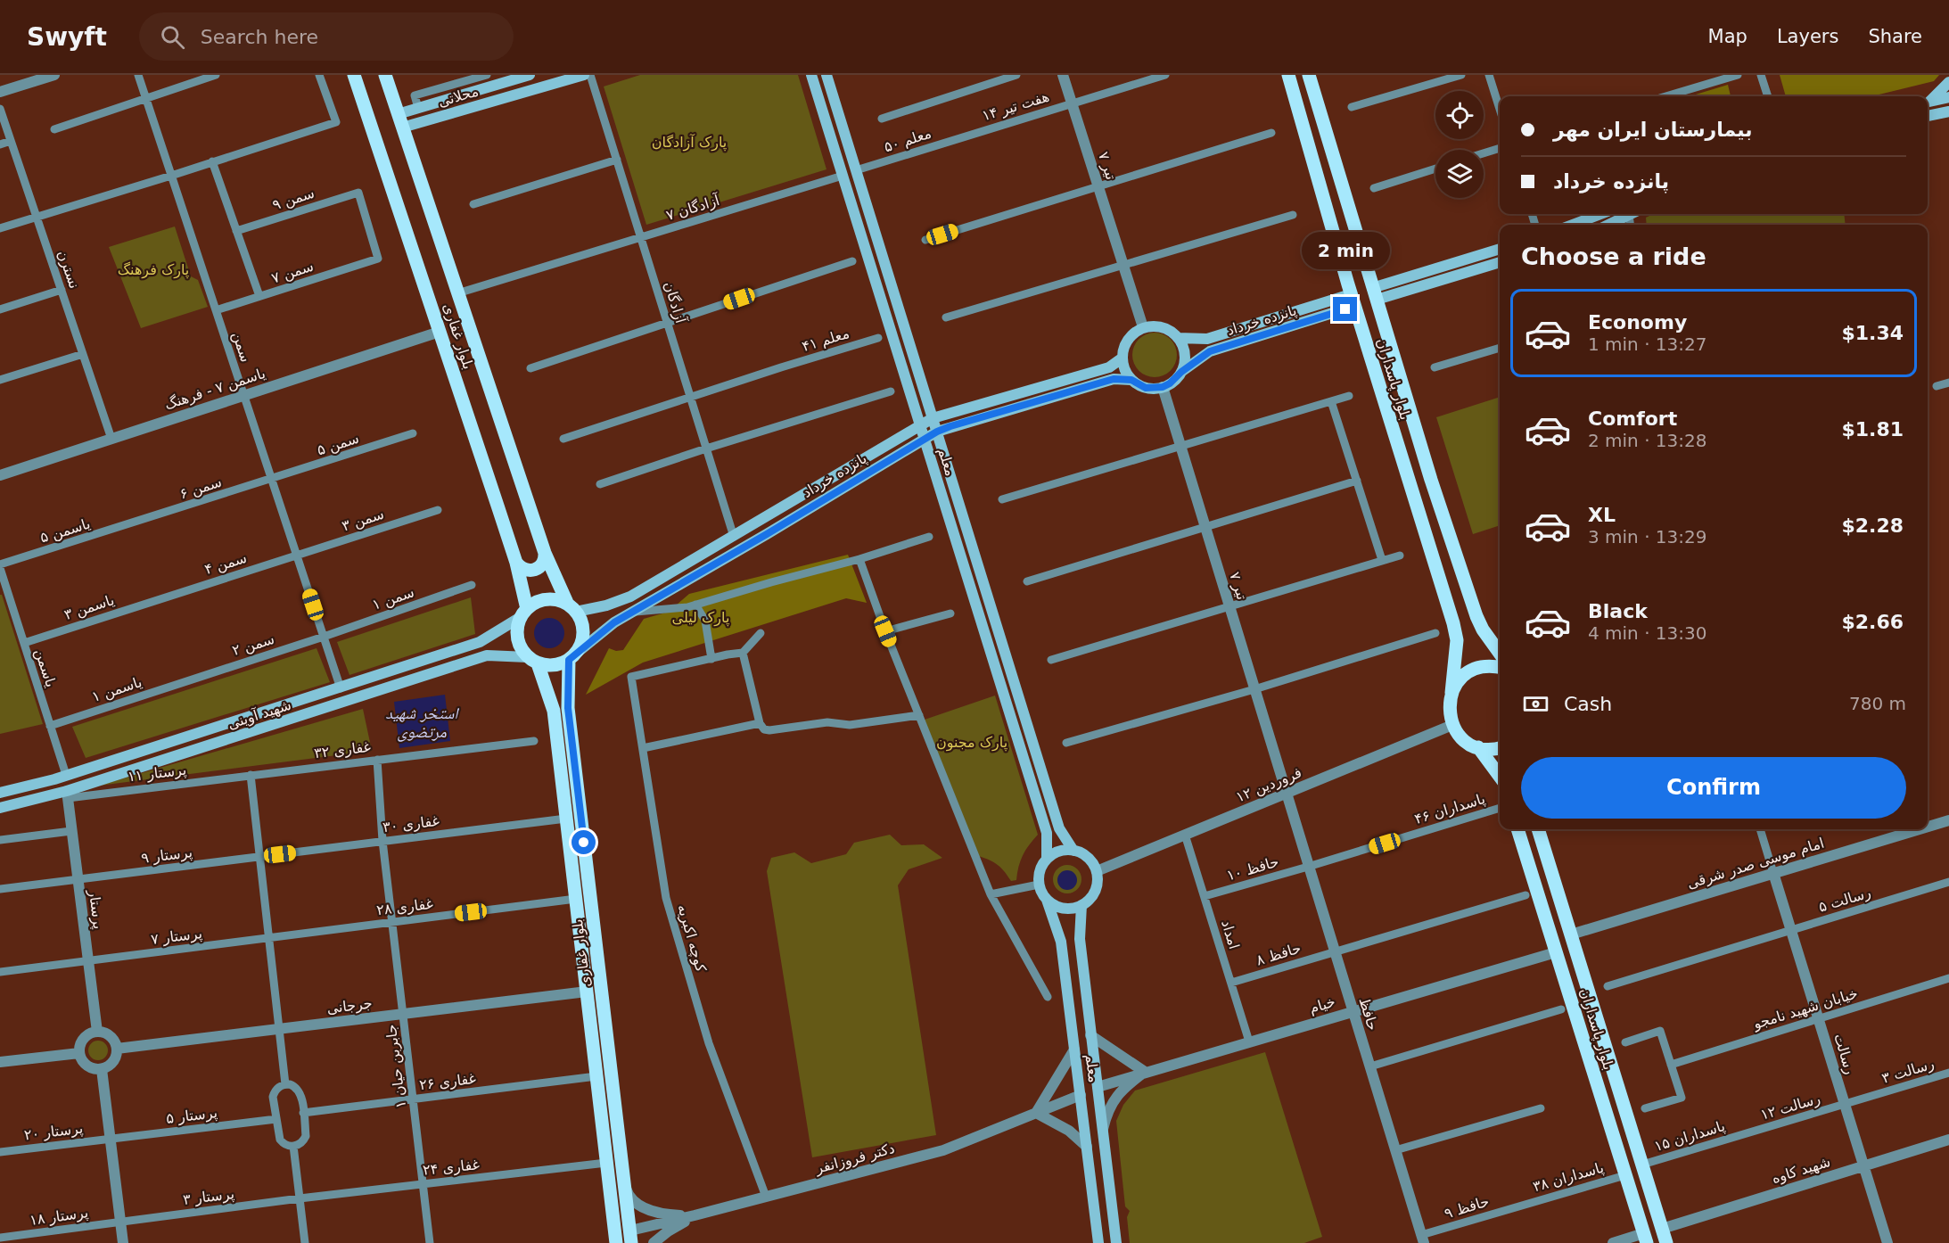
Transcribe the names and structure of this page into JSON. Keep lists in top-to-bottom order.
{
  "streets": {
    "main road": [
      "محلاتی",
      "پانزده خرداد",
      "بلوار غفاری",
      "بلوار پاسداران",
      "معلم",
      "شهید آوینی"
    ],
    "street": [
      "هفت تیر ۱۴",
      "معلم ۵۰",
      "۷ تیر",
      "سمن ۹",
      "آزادگان ۷",
      "نسترن",
      "سمن ۷",
      "آزادگان",
      "معلم ۴۱",
      "سمن",
      "یاسمن ۷ - فرهنگ",
      "سمن ۵",
      "سمن ۶",
      "سمن ۳",
      "یاسمن ۵",
      "سمن ۴",
      "سمن ۱",
      "یاسمن ۳",
      "سمن ۲",
      "یاسمن",
      "یاسمن ۱",
      "غفاری ۳۲",
      "پرستار ۱۱",
      "۱۲ فروردین",
      "پاسداران ۴۶",
      "غفاری ۳۰",
      "پرستار ۹",
      "امام موسی صدر شرقی",
      "حافظ ۱۰",
      "رسالت ۵",
      "غفاری ۲۸",
      "پرستار",
      "امداد",
      "پرستار ۷",
      "کوچه اکبریه",
      "حافظ ۸",
      "خیام",
      "جرجانی",
      "خیابان شهید نامجو",
      "حافظ",
      "رسالت",
      "جابربن حیان ۱",
      "رسالت ۳",
      "غفاری ۲۶",
      "رسالت ۱۲",
      "پرستار ۵",
      "پرستار ۲۰",
      "پاسداران ۱۵",
      "دکتر فروزانفر",
      "غفاری ۲۴",
      "شهید کاوه",
      "پاسداران ۳۸",
      "پرستار ۳",
      "حافظ ۹",
      "پرستار ۱۸"
    ]
  },
  "crossings": [
    ["محلاتی", "بلوار غفاری"],
    ["هفت تیر ۱۴", "معلم ۵۰"],
    ["هفت تیر ۱۴", "۷ تیر"],
    ["معلم ۵۰", "معلم"],
    ["۷ تیر", "پانزده خرداد"],
    ["۷ تیر", "۱۲ فروردین"],
    ["۷ تیر", "حافظ"],
    ["سمن ۹", "سمن ۷"],
    ["آزادگان ۷", "آزادگان"],
    ["آزادگان ۷", "بلوار غفاری"],
    ["آزادگان ۷", "معلم"],
    ["نسترن", "یاسمن ۷ - فرهنگ"],
    ["سمن ۷", "سمن"],
    ["آزادگان", "پانزده خرداد"],
    ["آزادگان", "معلم ۴۱"],
    ["پانزده خرداد", "بلوار غفاری"],
    ["پانزده خرداد", "بلوار پاسداران"],
    ["پانزده خرداد", "معلم"],
    ["پانزده خرداد", "شهید آوینی"],
    ["بلوار غفاری", "یاسمن ۷ - فرهنگ"],
    ["بلوار غفاری", "شهید آوینی"],
    ["بلوار غفاری", "غفاری ۳۰"],
    ["بلوار غفاری", "غفاری ۲۸"],
    ["بلوار غفاری", "جرجانی"],
    ["بلوار غفاری", "غفاری ۲۶"],
    ["بلوار غفاری", "دکتر فروزانفر"],
    ["بلوار غفاری", "غفاری ۲۴"],
    ["سمن", "یاسمن ۷ - فرهنگ"],
    ["سمن", "سمن ۵"],
    ["سمن", "سمن ۶"],
    ["سمن", "سمن ۳"],
    ["سمن", "سمن ۴"],
    ["سمن", "سمن ۱"],
    ["سمن", "سمن ۲"],
    ["سمن", "شهید آوینی"],
    ["بلوار پاسداران", "۱۲ فروردین"],
    ["بلوار پاسداران", "امام موسی صدر شرقی"],
    ["بلوار پاسداران", "خیام"],
    ["بلوار پاسداران", "پاسداران ۱۵"],
    ["بلوار پاسداران", "شهید کاوه"],
    ["بلوار پاسداران", "پاسداران ۳۸"],
    ["سمن ۵", "سمن ۶"],
    ["معلم", "۱۲ فروردین"],
    ["معلم", "خیام"],
    ["معلم", "دکتر فروزانفر"],
    ["سمن ۶", "یاسمن ۵"],
    ["سمن ۳", "سمن ۴"],
    ["یاسمن ۵", "یاسمن"],
    ["سمن ۴", "یاسمن ۳"],
    ["سمن ۱", "سمن ۲"],
    ["یاسمن ۳", "یاسمن"],
    ["سمن ۲", "یاسمن ۱"],
    ["یاسمن", "یاسمن ۱"],
    ["یاسمن", "شهید آوینی"],
    ["شهید آوینی", "پرستار ۱۱"],
    ["شهید آوینی", "پرستار"],
    ["غفاری ۳۲", "پرستار ۱۱"],
    ["غفاری ۳۲", "جابربن حیان ۱"],
    ["پرستار ۱۱", "پرستار"],
    ["۱۲ فروردین", "امداد"],
    ["۱۲ فروردین", "حافظ"],
    ["پاسداران ۴۶", "حافظ ۱۰"],
    ["پاسداران ۴۶", "حافظ"],
    ["غفاری ۳۰", "پرستار ۹"],
    ["غفاری ۳۰", "جابربن حیان ۱"],
    ["پرستار ۹", "پرستار"],
    ["امام موسی صدر شرقی", "رسالت"],
    ["حافظ ۱۰", "امداد"],
    ["حافظ ۱۰", "حافظ"],
    ["رسالت ۵", "رسالت"],
    ["غفاری ۲۸", "پرستار ۷"],
    ["غفاری ۲۸", "جابربن حیان ۱"],
    ["پرستار", "پرستار ۷"],
    ["پرستار", "جرجانی"],
    ["امداد", "حافظ ۸"],
    ["امداد", "خیام"],
    ["کوچه اکبریه", "دکتر فروزانفر"],
    ["حافظ ۸", "حافظ"],
    ["خیام", "حافظ"],
    ["جرجانی", "جابربن حیان ۱"],
    ["خیابان شهید نامجو", "رسالت"],
    ["حافظ", "حافظ ۹"],
    ["رسالت", "رسالت ۳"],
    ["رسالت", "رسالت ۱۲"],
    ["رسالت", "شهید کاوه"],
    ["جابربن حیان ۱", "غفاری ۲۶"],
    ["جابربن حیان ۱", "غفاری ۲۴"],
    ["رسالت ۳", "رسالت ۱۲"],
    ["رسالت ۱۲", "پاسداران ۱۵"],
    ["پرستار ۵", "پرستار ۲۰"],
    ["غفاری ۲۴", "پرستار ۳"],
    ["پاسداران ۳۸", "حافظ ۹"],
    ["پرستار ۳", "پرستار ۱۸"]
  ],
  "water": ["استخر شهید مرتضوی"],
  "parks": [
    "پارک آزادگان",
    "پارک فرهنگ",
    "پارک لیلی",
    "پارک مجنون"
  ],
  "page": {
    "header": "Swyft",
    "search": "Search here",
    "nav": ["Map", "Layers", "Share"],
    "banner": ["بیمارستان ایران مهر", "پانزده خرداد"],
    "heading": "Choose a ride",
    "bubble": "2 min",
    "list": [
      {
        "name": "Economy",
        "note": "1 min · 13:27",
        "value": "$1.34"
      },
      {
        "name": "Comfort",
        "note": "2 min · 13:28",
        "value": "$1.81"
      },
      {
        "name": "XL",
        "note": "3 min · 13:29",
        "value": "$2.28"
      },
      {
        "name": "Black",
        "note": "4 min · 13:30",
        "value": "$2.66"
      }
    ],
    "pay": ["Cash", "780 m"],
    "buttons": "Confirm"
  }
}
